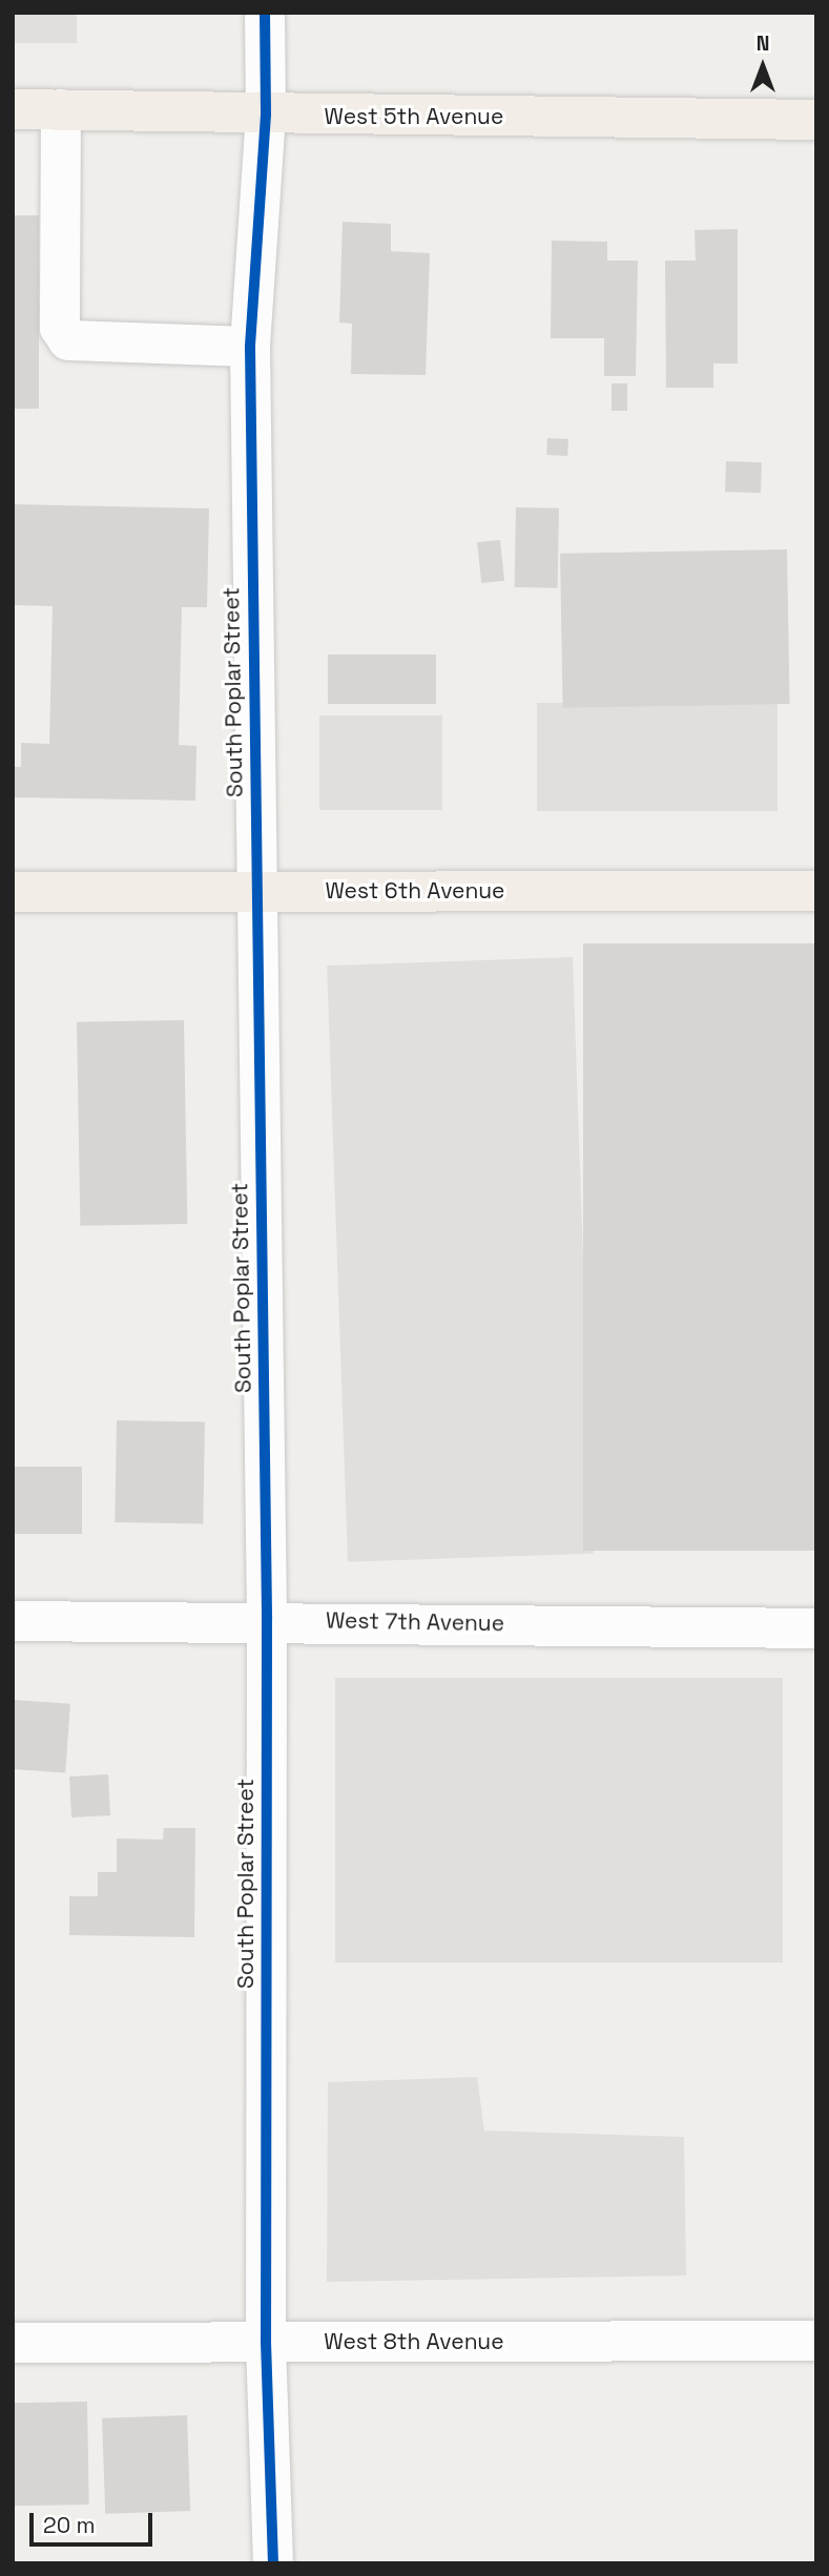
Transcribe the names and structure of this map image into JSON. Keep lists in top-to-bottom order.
{
  "streets": {
    "main road": ["West 5th Avenue", "West 6th Avenue"],
    "street": ["South Poplar Street", "West 7th Avenue", "West 8th Avenue"]
  },
  "crossings": [
    ["West 5th Avenue", "South Poplar Street"],
    ["South Poplar Street", "West 6th Avenue"],
    ["South Poplar Street", "West 7th Avenue"],
    ["South Poplar Street", "West 8th Avenue"]
  ],
  "scale_bar": "20 m",
  "north": "top"
}
